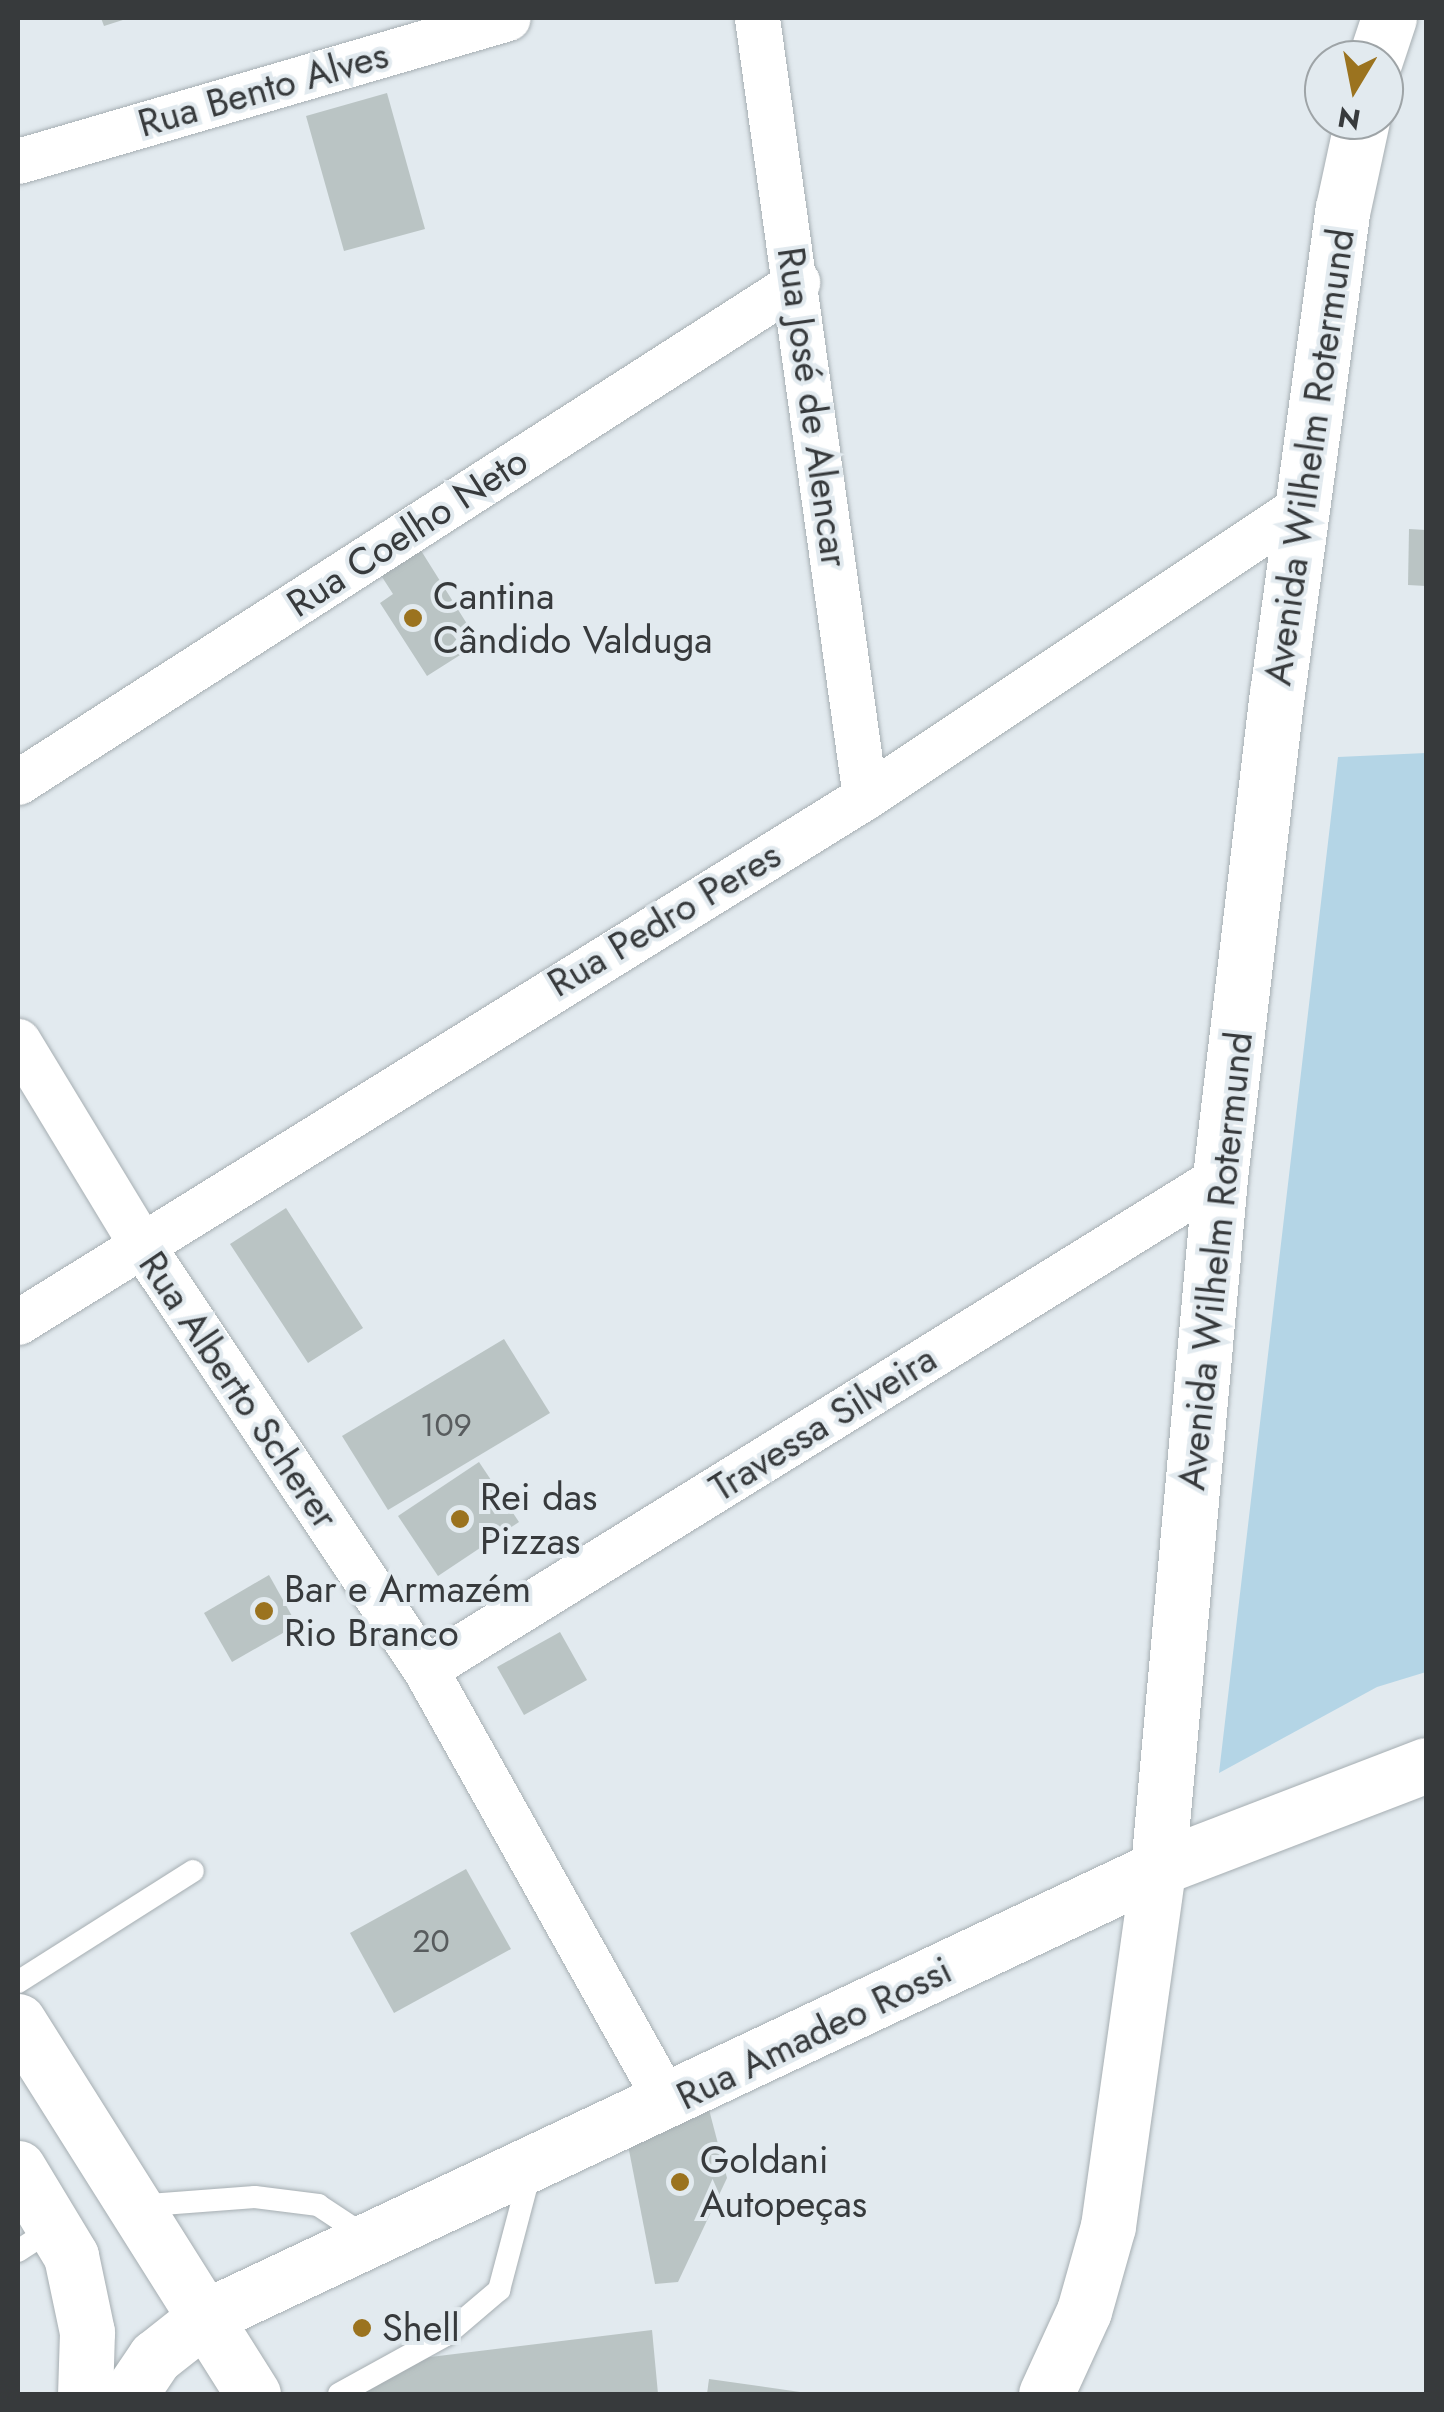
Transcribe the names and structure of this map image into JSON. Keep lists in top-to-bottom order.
{
  "streets": {
    "street": [
      "Rua Bento Alves",
      "Rua José de Alencar",
      "Avenida Wilhelm Rotermund",
      "Rua Coelho Neto",
      "Rua Pedro Peres",
      "Rua Alberto Scherer",
      "Travessa Silveira",
      "Rua Amadeo Rossi"
    ]
  },
  "crossings": [
    ["Rua José de Alencar", "Rua Coelho Neto"],
    ["Rua José de Alencar", "Rua Pedro Peres"],
    ["Avenida Wilhelm Rotermund", "Rua Pedro Peres"],
    ["Avenida Wilhelm Rotermund", "Travessa Silveira"],
    ["Avenida Wilhelm Rotermund", "Rua Amadeo Rossi"],
    ["Rua Pedro Peres", "Rua Alberto Scherer"],
    ["Rua Alberto Scherer", "Travessa Silveira"],
    ["Rua Alberto Scherer", "Rua Amadeo Rossi"]
  ],
  "places": [
    "Cantina Cândido Valduga",
    "Rei das Pizzas",
    "Bar e Armazém Rio Branco",
    "Goldani Autopeças",
    "Shell"
  ],
  "house_numbers": ["109", "20"],
  "north": "bottom"
}
